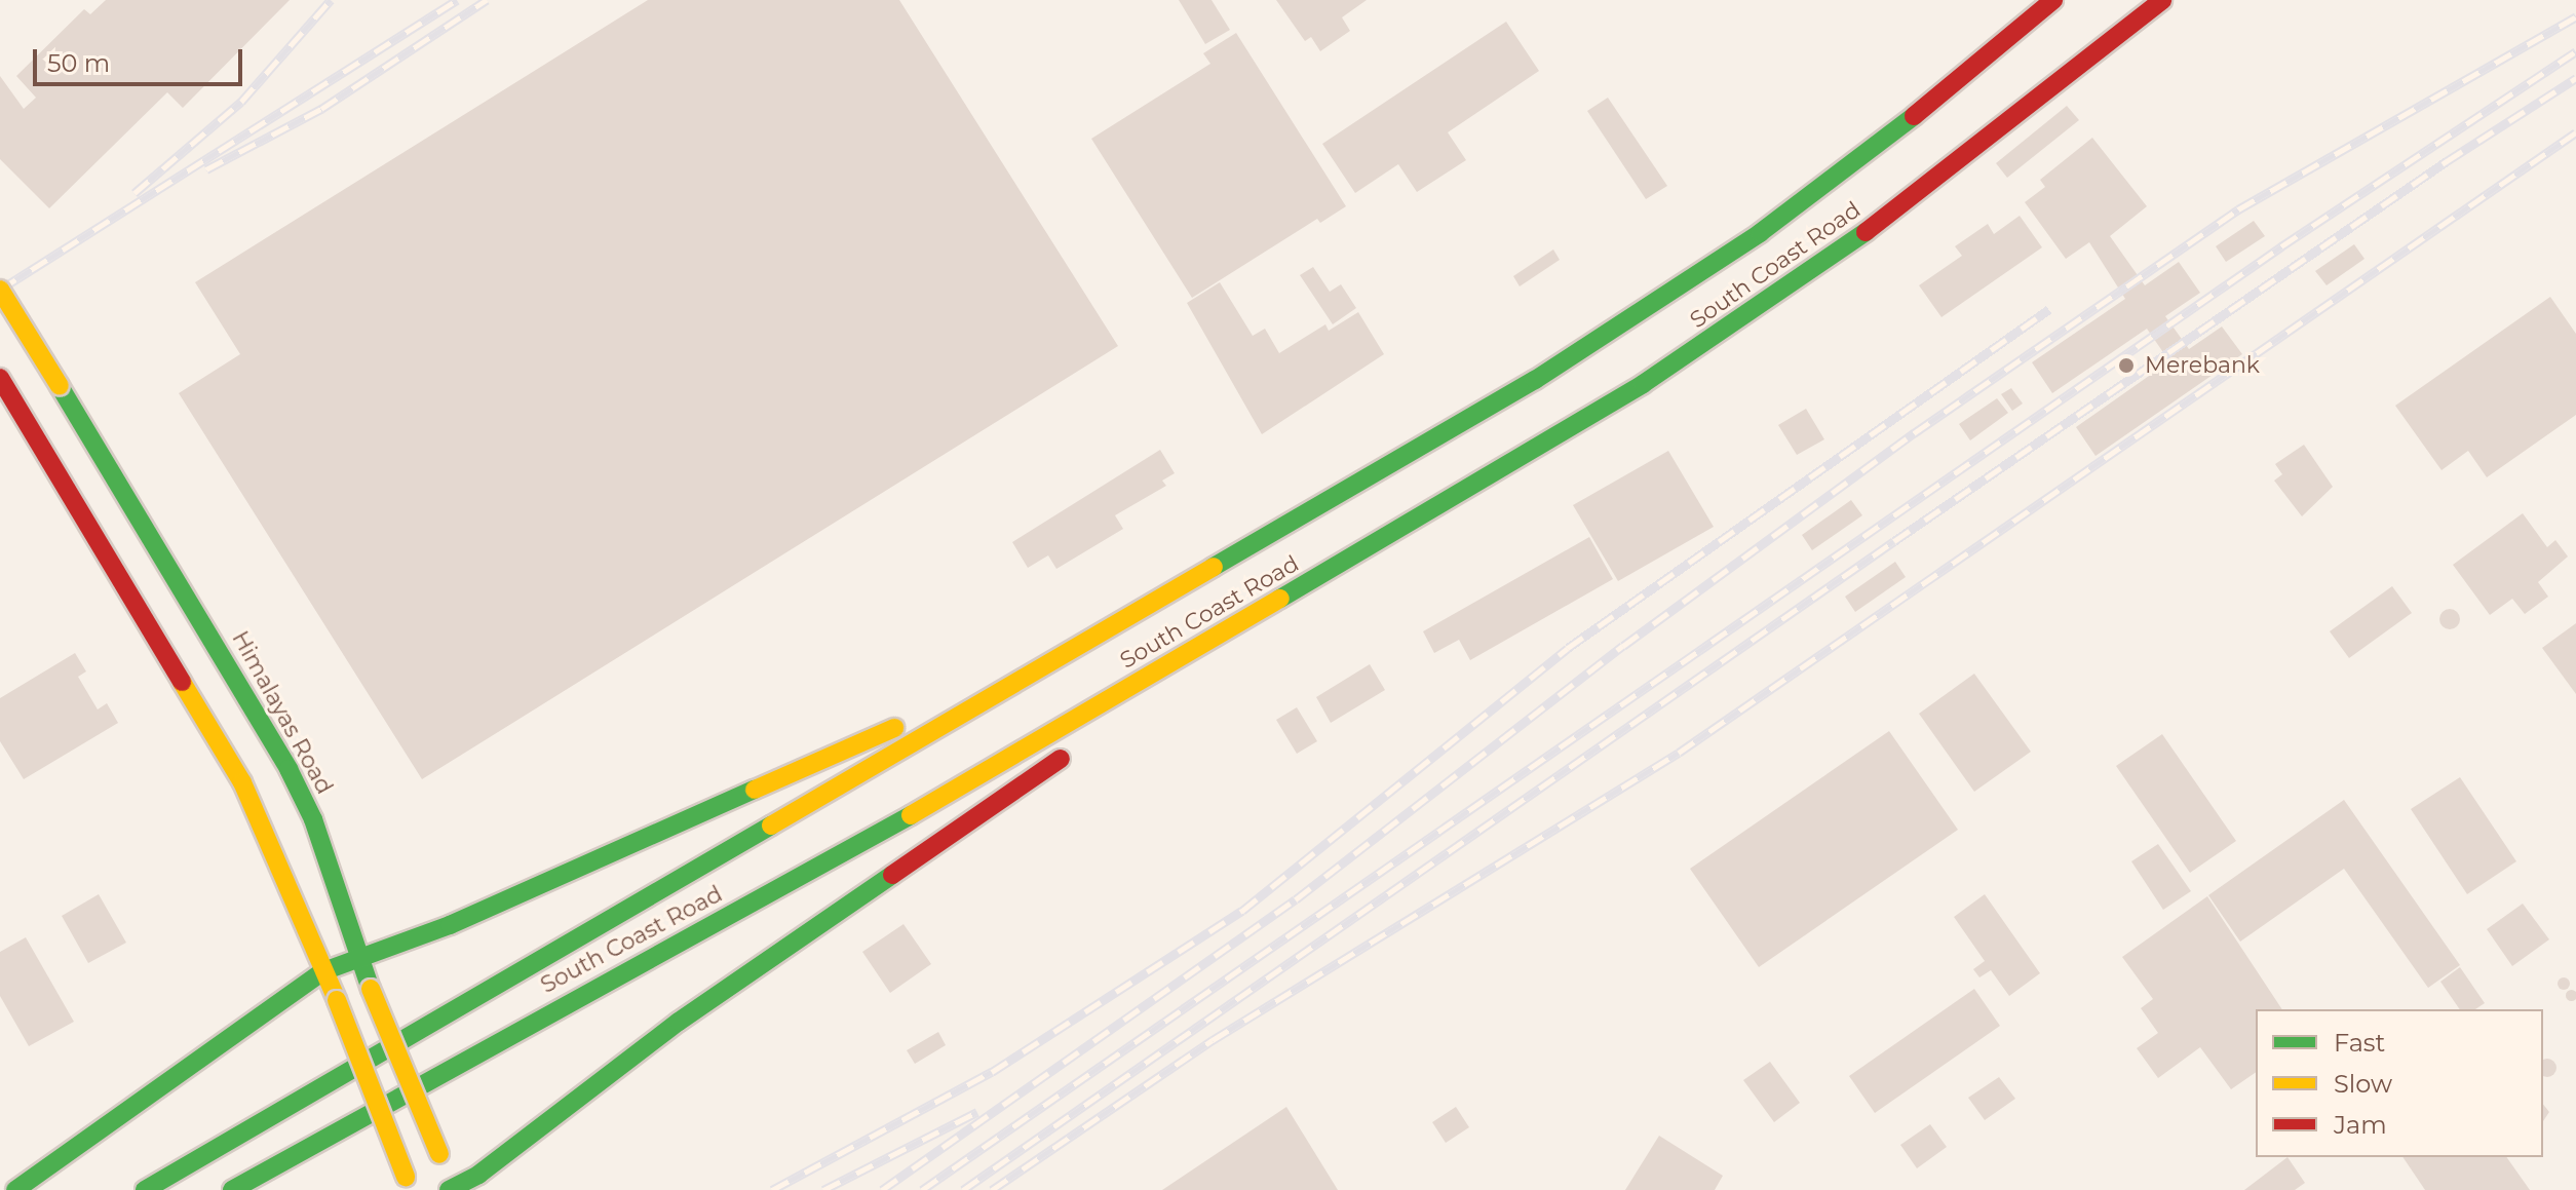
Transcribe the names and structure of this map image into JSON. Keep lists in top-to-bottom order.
{
  "streets": {
    "main road": ["South Coast Road", "Himalayas Road"]
  },
  "places": ["Merebank"],
  "legend": ["Fast", "Slow", "Jam"],
  "scale_bar": "50 m"
}
